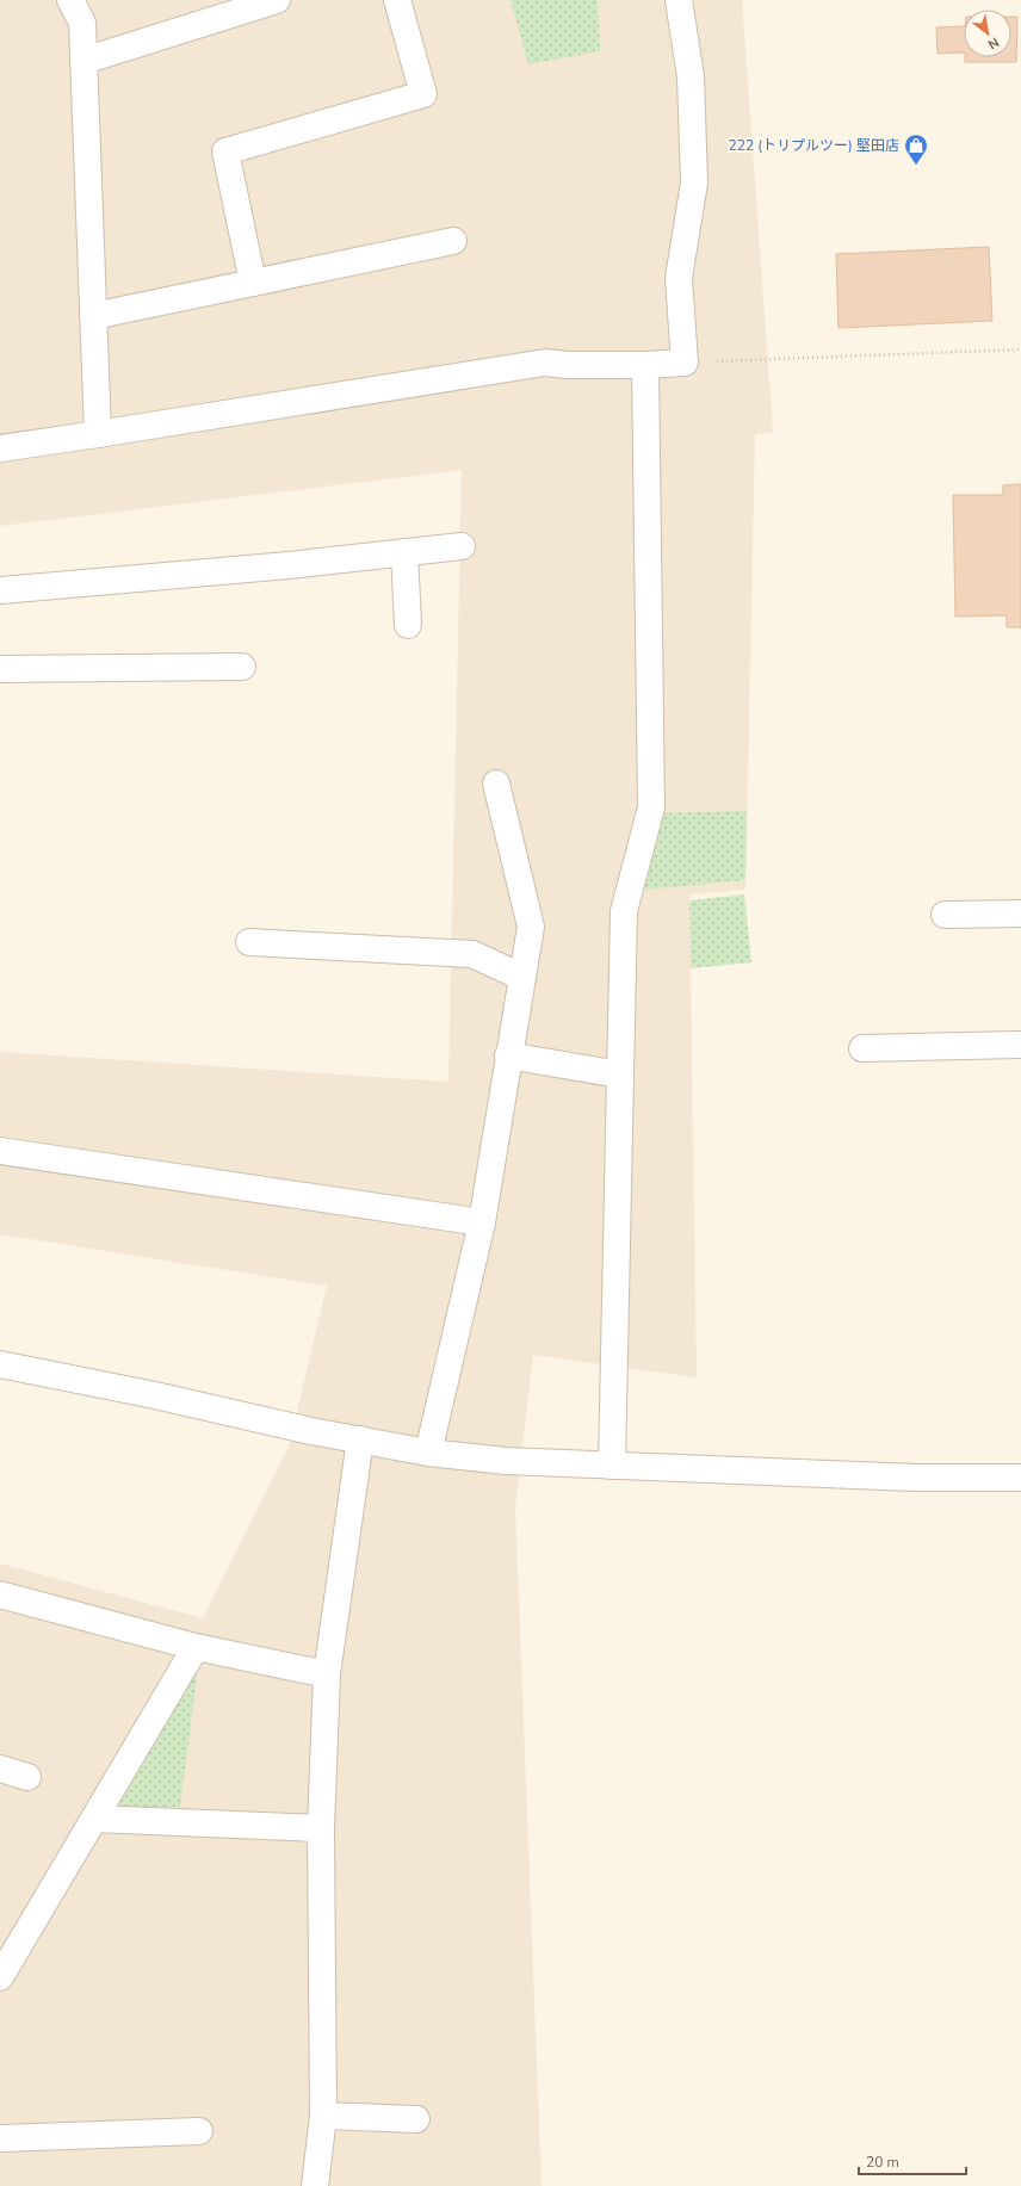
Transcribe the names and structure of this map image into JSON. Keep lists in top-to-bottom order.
{
  "places": {
    "shop": ["222 (トリプルツー) 堅田店"]
  },
  "scale_bar": "20 m",
  "north": "bottom right"
}
